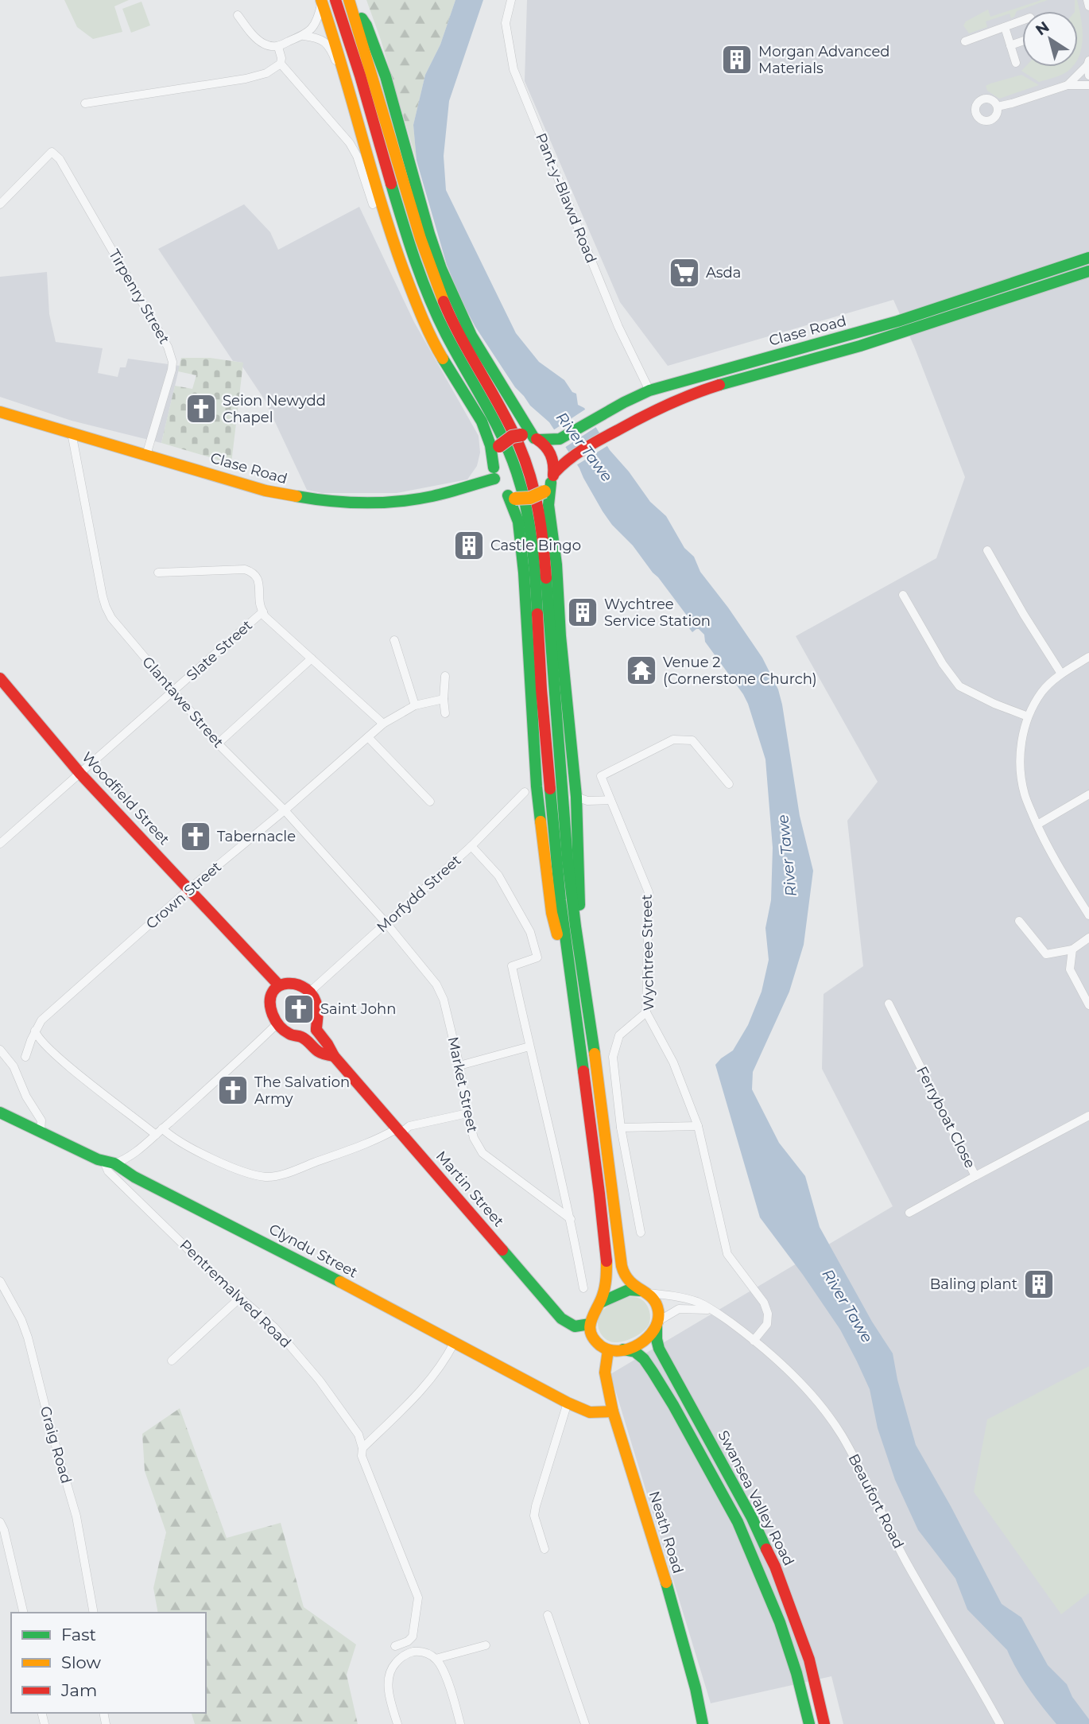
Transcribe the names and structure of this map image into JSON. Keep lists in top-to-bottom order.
{
  "streets": {
    "main road": [
      "Clase Road",
      "Woodfield Street",
      "Martin Street",
      "Clyndu Street",
      "Swansea Valley Road",
      "Neath Road"
    ],
    "street": [
      "Pant-y-Blawd Road",
      "Tirpenry Street",
      "Slate Street",
      "Glantawe Street",
      "Morfydd Street",
      "Crown Street",
      "Wychtree Street",
      "Market Street",
      "Ferryboat Close",
      "Pentremalwed Road",
      "Graig Road",
      "Beaufort Road"
    ]
  },
  "crossings": [
    ["Pant-y-Blawd Road", "Clase Road"],
    ["Tirpenry Street", "Clase Road"],
    ["Clase Road", "Glantawe Street"],
    ["Slate Street", "Glantawe Street"],
    ["Slate Street", "Woodfield Street"],
    ["Glantawe Street", "Morfydd Street"],
    ["Glantawe Street", "Crown Street"],
    ["Glantawe Street", "Market Street"],
    ["Woodfield Street", "Morfydd Street"],
    ["Woodfield Street", "Crown Street"],
    ["Morfydd Street", "Market Street"],
    ["Wychtree Street", "Beaufort Road"],
    ["Martin Street", "Swansea Valley Road"],
    ["Martin Street", "Beaufort Road"],
    ["Martin Street", "Neath Road"],
    ["Clyndu Street", "Pentremalwed Road"],
    ["Clyndu Street", "Neath Road"],
    ["Swansea Valley Road", "Beaufort Road"],
    ["Swansea Valley Road", "Neath Road"],
    ["Beaufort Road", "Neath Road"]
  ],
  "water": ["River Tawe"],
  "places": {
    "building": [
      "Morgan Advanced Materials",
      "Castle Bingo",
      "Wychtree Service Station",
      "Baling plant"
    ],
    "supermarket": ["Asda"],
    "church": [
      "Seion Newydd Chapel",
      "Tabernacle",
      "Saint John",
      "The Salvation Army"
    ],
    "temple": ["Venue 2 (Cornerstone Church)"]
  },
  "legend": ["Fast", "Slow", "Jam"],
  "north": "top left"
}
